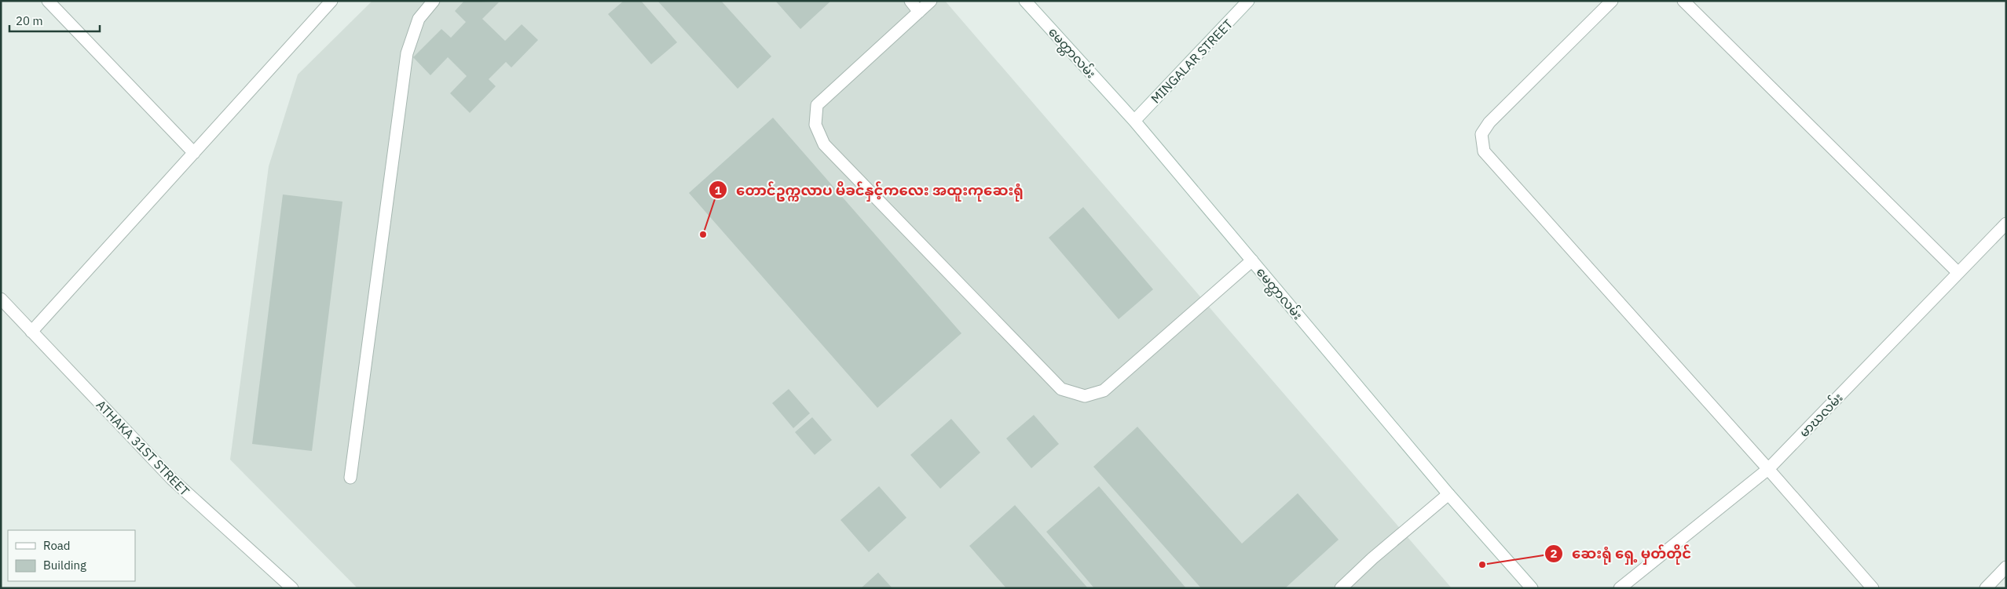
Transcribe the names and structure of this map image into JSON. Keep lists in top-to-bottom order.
{
  "streets": {
    "street": [
      "မေတ္တာလမ်း",
      "MINGALAR STREET",
      "မာဃလမ်း",
      "ATHAKA 31ST STREET"
    ]
  },
  "crossings": [
    ["မေတ္တာလမ်း", "MINGALAR STREET"]
  ],
  "places": ["တောင်ဥက္ကလာပ မိခင်နှင့်ကလေး အထူးကုဆေးရုံ", "ဆေးရုံ ရှေ့ မှတ်တိုင်"],
  "legend": ["Road", "Building"],
  "scale_bar": "20 m"
}
